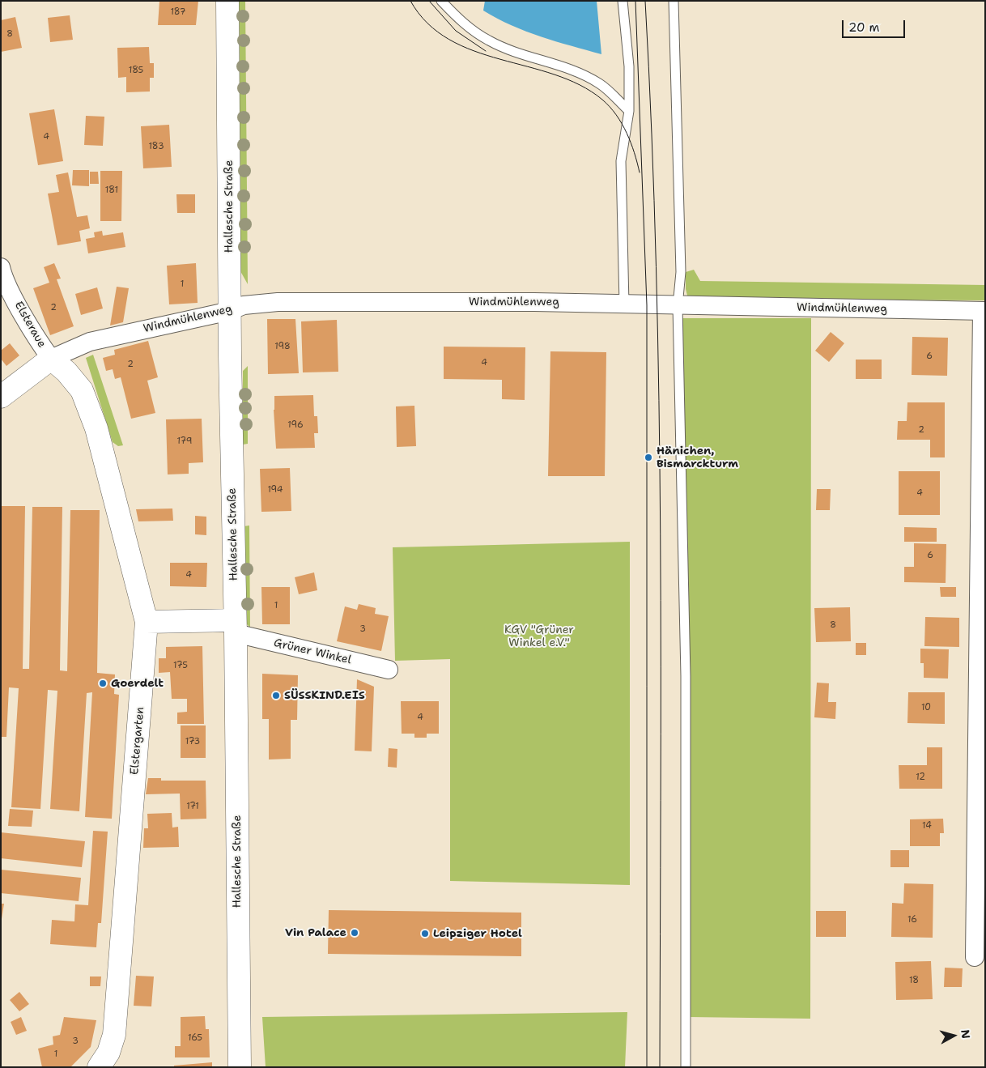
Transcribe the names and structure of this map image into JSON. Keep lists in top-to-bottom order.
{
  "streets": {
    "street": [
      "Hallesche Straße",
      "Windmühlenweg",
      "Elsteraue",
      "Grüner Winkel",
      "Elstergarten"
    ]
  },
  "crossings": [
    ["Hallesche Straße", "Windmühlenweg"],
    ["Hallesche Straße", "Grüner Winkel"],
    ["Windmühlenweg", "Elsteraue"],
    ["Windmühlenweg", "Elstergarten"],
    ["Elsteraue", "Elstergarten"],
    ["Grüner Winkel", "Elstergarten"]
  ],
  "parks": ["KGV \"Grüner Winkel e.V.\""],
  "places": [
    "Hänichen, Bismarckturm",
    "Goerdelt",
    "SÜSSKIND.EIS",
    "Vin Palace",
    "Leipziger Hotel"
  ],
  "house_numbers": [
    "187",
    "8",
    "185",
    "4",
    "183",
    "181",
    "1",
    "2",
    "198",
    "6",
    "4",
    "2",
    "196",
    "2",
    "179",
    "194",
    "4",
    "6",
    "4",
    "1",
    "8",
    "3",
    "175",
    "10",
    "4",
    "173",
    "12",
    "171",
    "14",
    "16",
    "18",
    "165",
    "3",
    "1"
  ],
  "scale_bar": "20 m",
  "north": "right"
}
